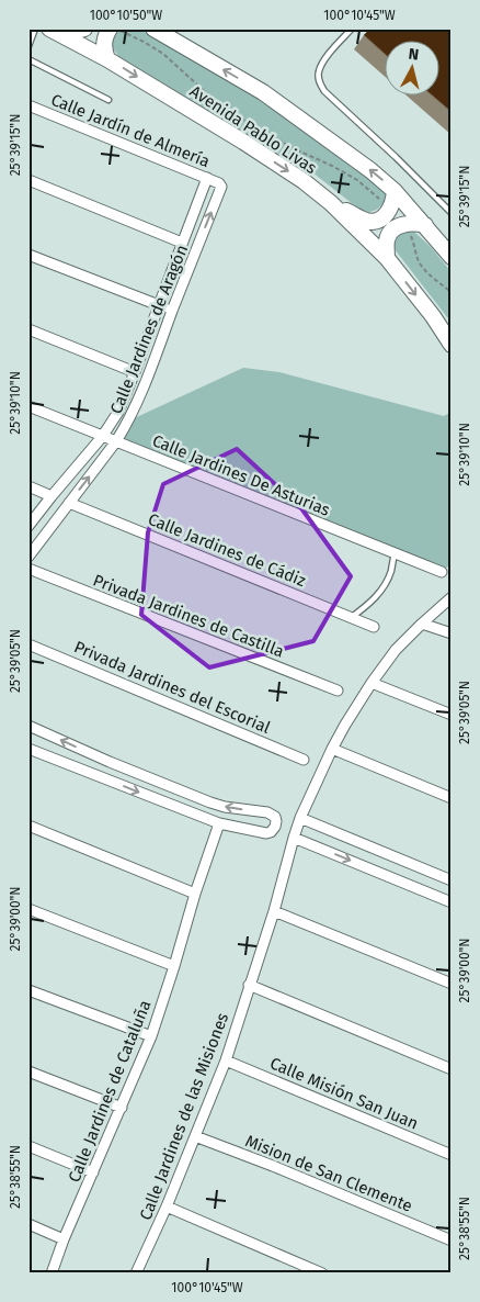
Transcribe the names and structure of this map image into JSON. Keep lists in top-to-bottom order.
{
  "streets": {
    "main road": ["Avenida Pablo Livas"],
    "street": [
      "Calle Jardín de Almería",
      "Calle Jardines de Aragón",
      "Calle Jardines De Asturias",
      "Calle Jardines de Cádiz",
      "Privada Jardines de Castilla",
      "Privada Jardines del Escorial",
      "Calle Jardines de Cataluña",
      "Calle Misión San Juan",
      "Calle Jardines de las Misiones",
      "Mision de San Clemente"
    ]
  },
  "crossings": [
    ["Calle Jardín de Almería", "Calle Jardines de Aragón"],
    ["Calle Jardines de Aragón", "Calle Jardines De Asturias"],
    ["Calle Jardines de Aragón", "Calle Jardines de Cádiz"],
    ["Calle Misión San Juan", "Calle Jardines de las Misiones"],
    ["Calle Jardines de las Misiones", "Mision de San Clemente"]
  ],
  "north": "top",
  "coordinates": [
    "100°10'50\"W",
    "100°10'45\"W",
    "25°39'15\"N",
    "25°39'10\"N",
    "25°39'05\"N",
    "25°39'00\"N",
    "25°38'55\"N"
  ]
}
